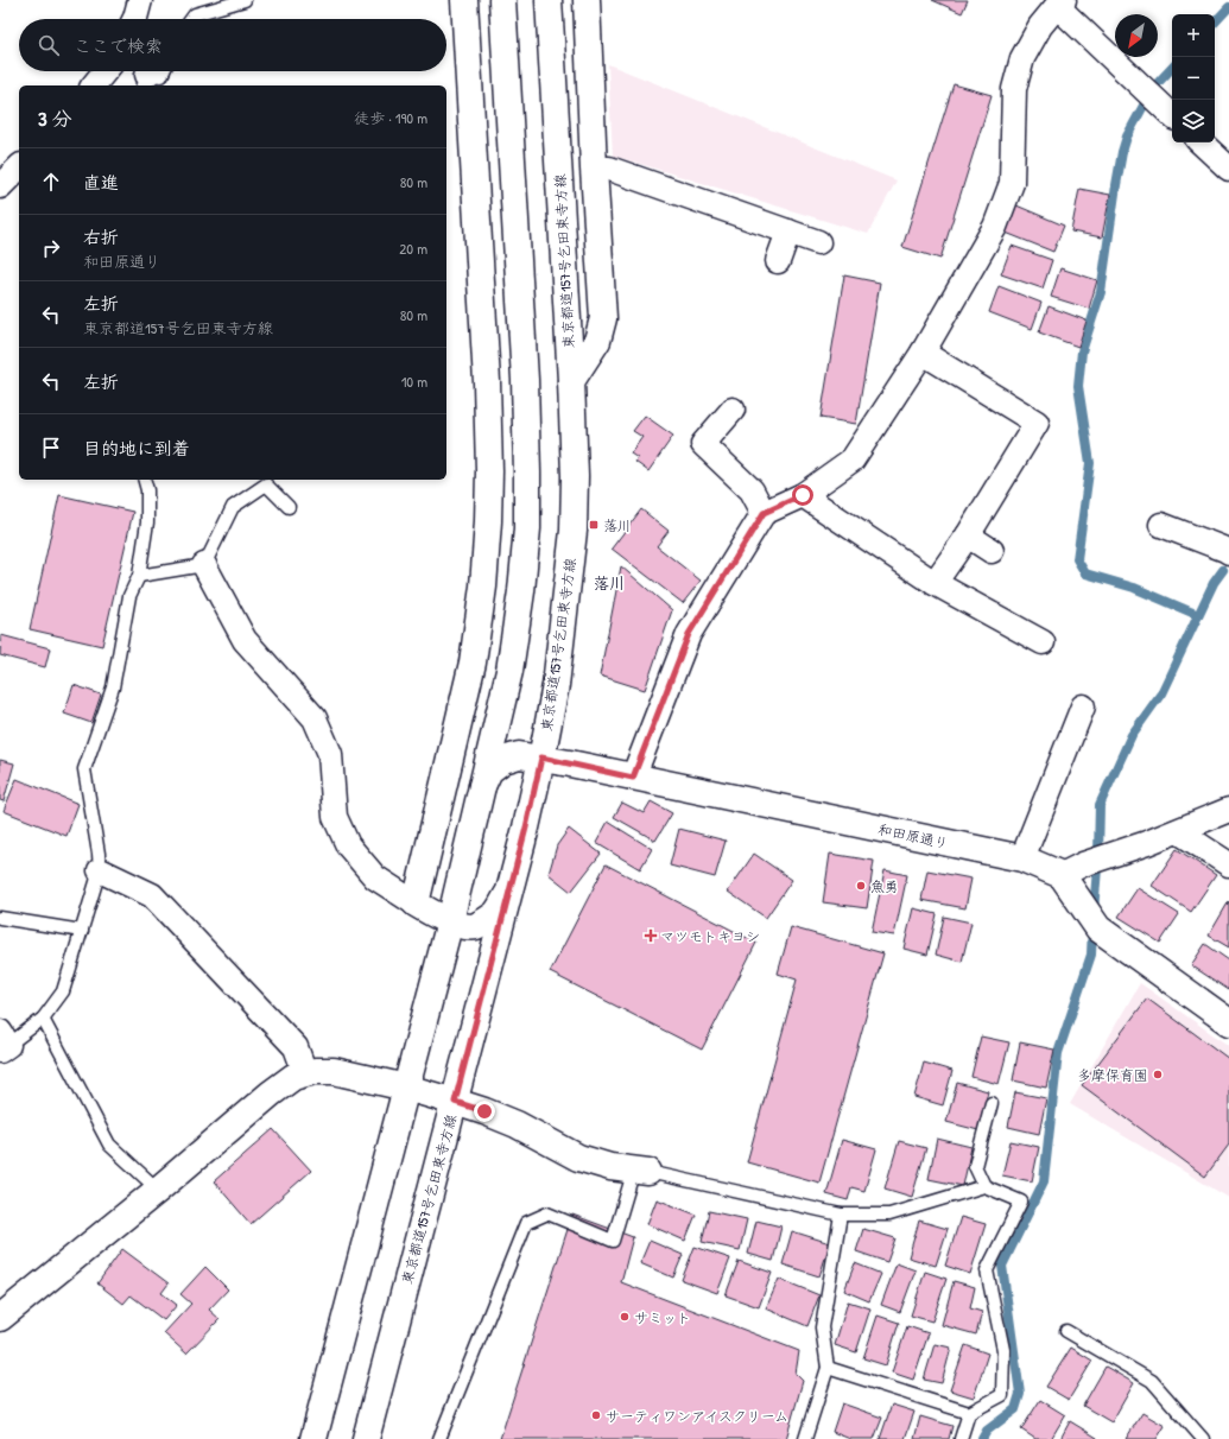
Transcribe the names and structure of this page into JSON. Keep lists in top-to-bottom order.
{
  "streets": {
    "main road": ["東京都道157号乞田東寺方線", "和田原通り"]
  },
  "crossings": [
    ["東京都道157号乞田東寺方線", "和田原通り"]
  ],
  "districts": ["落川"],
  "places": {
    "transit": ["落川"],
    "other": [
      "魚勇",
      "多摩保育園",
      "サミット",
      "サーティワンアイスクリーム"
    ],
    "health": ["マツモトキヨシ"]
  },
  "north": "bottom left",
  "page": {
    "map_buttons": ["+", "−"],
    "search": "ここで検索",
    "heading": ["3 分", "徒歩 · 190 m"],
    "list": [
      ["直進", "80 m"],
      ["右折", "和田原通り", "20 m"],
      ["左折", "東京都道157号乞田東寺方線", "80 m"],
      ["左折", "10 m"],
      "目的地に到着"
    ]
  }
}
